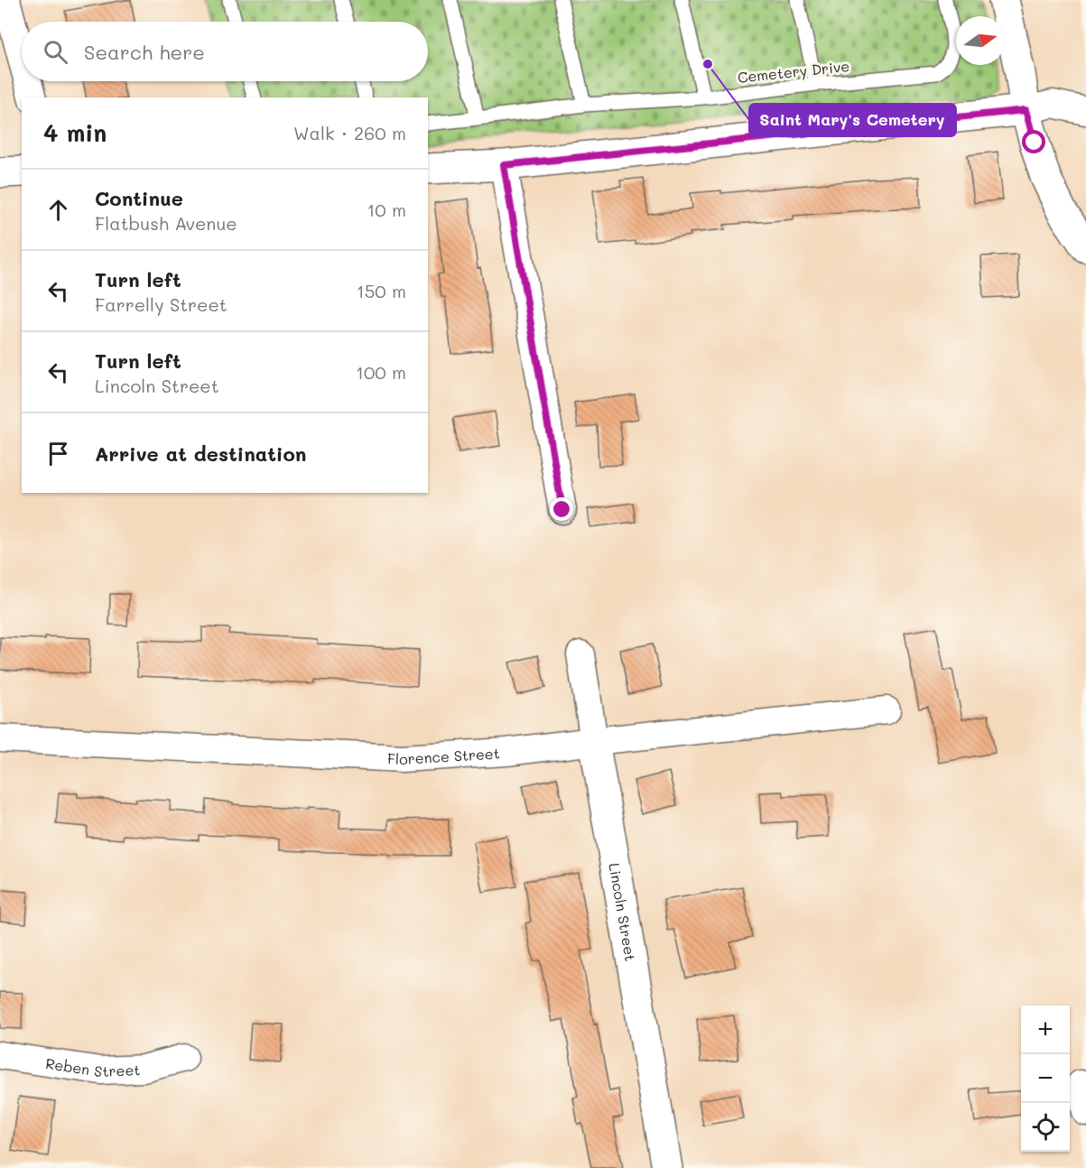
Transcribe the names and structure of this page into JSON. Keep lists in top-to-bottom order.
{
  "streets": {
    "street": ["Florence Street", "Lincoln Street", "Reben Street"],
    "lane": ["Cemetery Drive"]
  },
  "crossings": [
    ["Florence Street", "Lincoln Street"]
  ],
  "places": ["Saint Mary's Cemetery"],
  "north": "right",
  "page": {
    "search": "Search here",
    "heading": ["4 min", "Walk · 260 m"],
    "list": [
      ["Continue", "Flatbush Avenue", "10 m"],
      ["Turn left", "Farrelly Street", "150 m"],
      ["Turn left", "Lincoln Street", "100 m"],
      "Arrive at destination"
    ],
    "map_buttons": ["+", "−"]
  }
}
